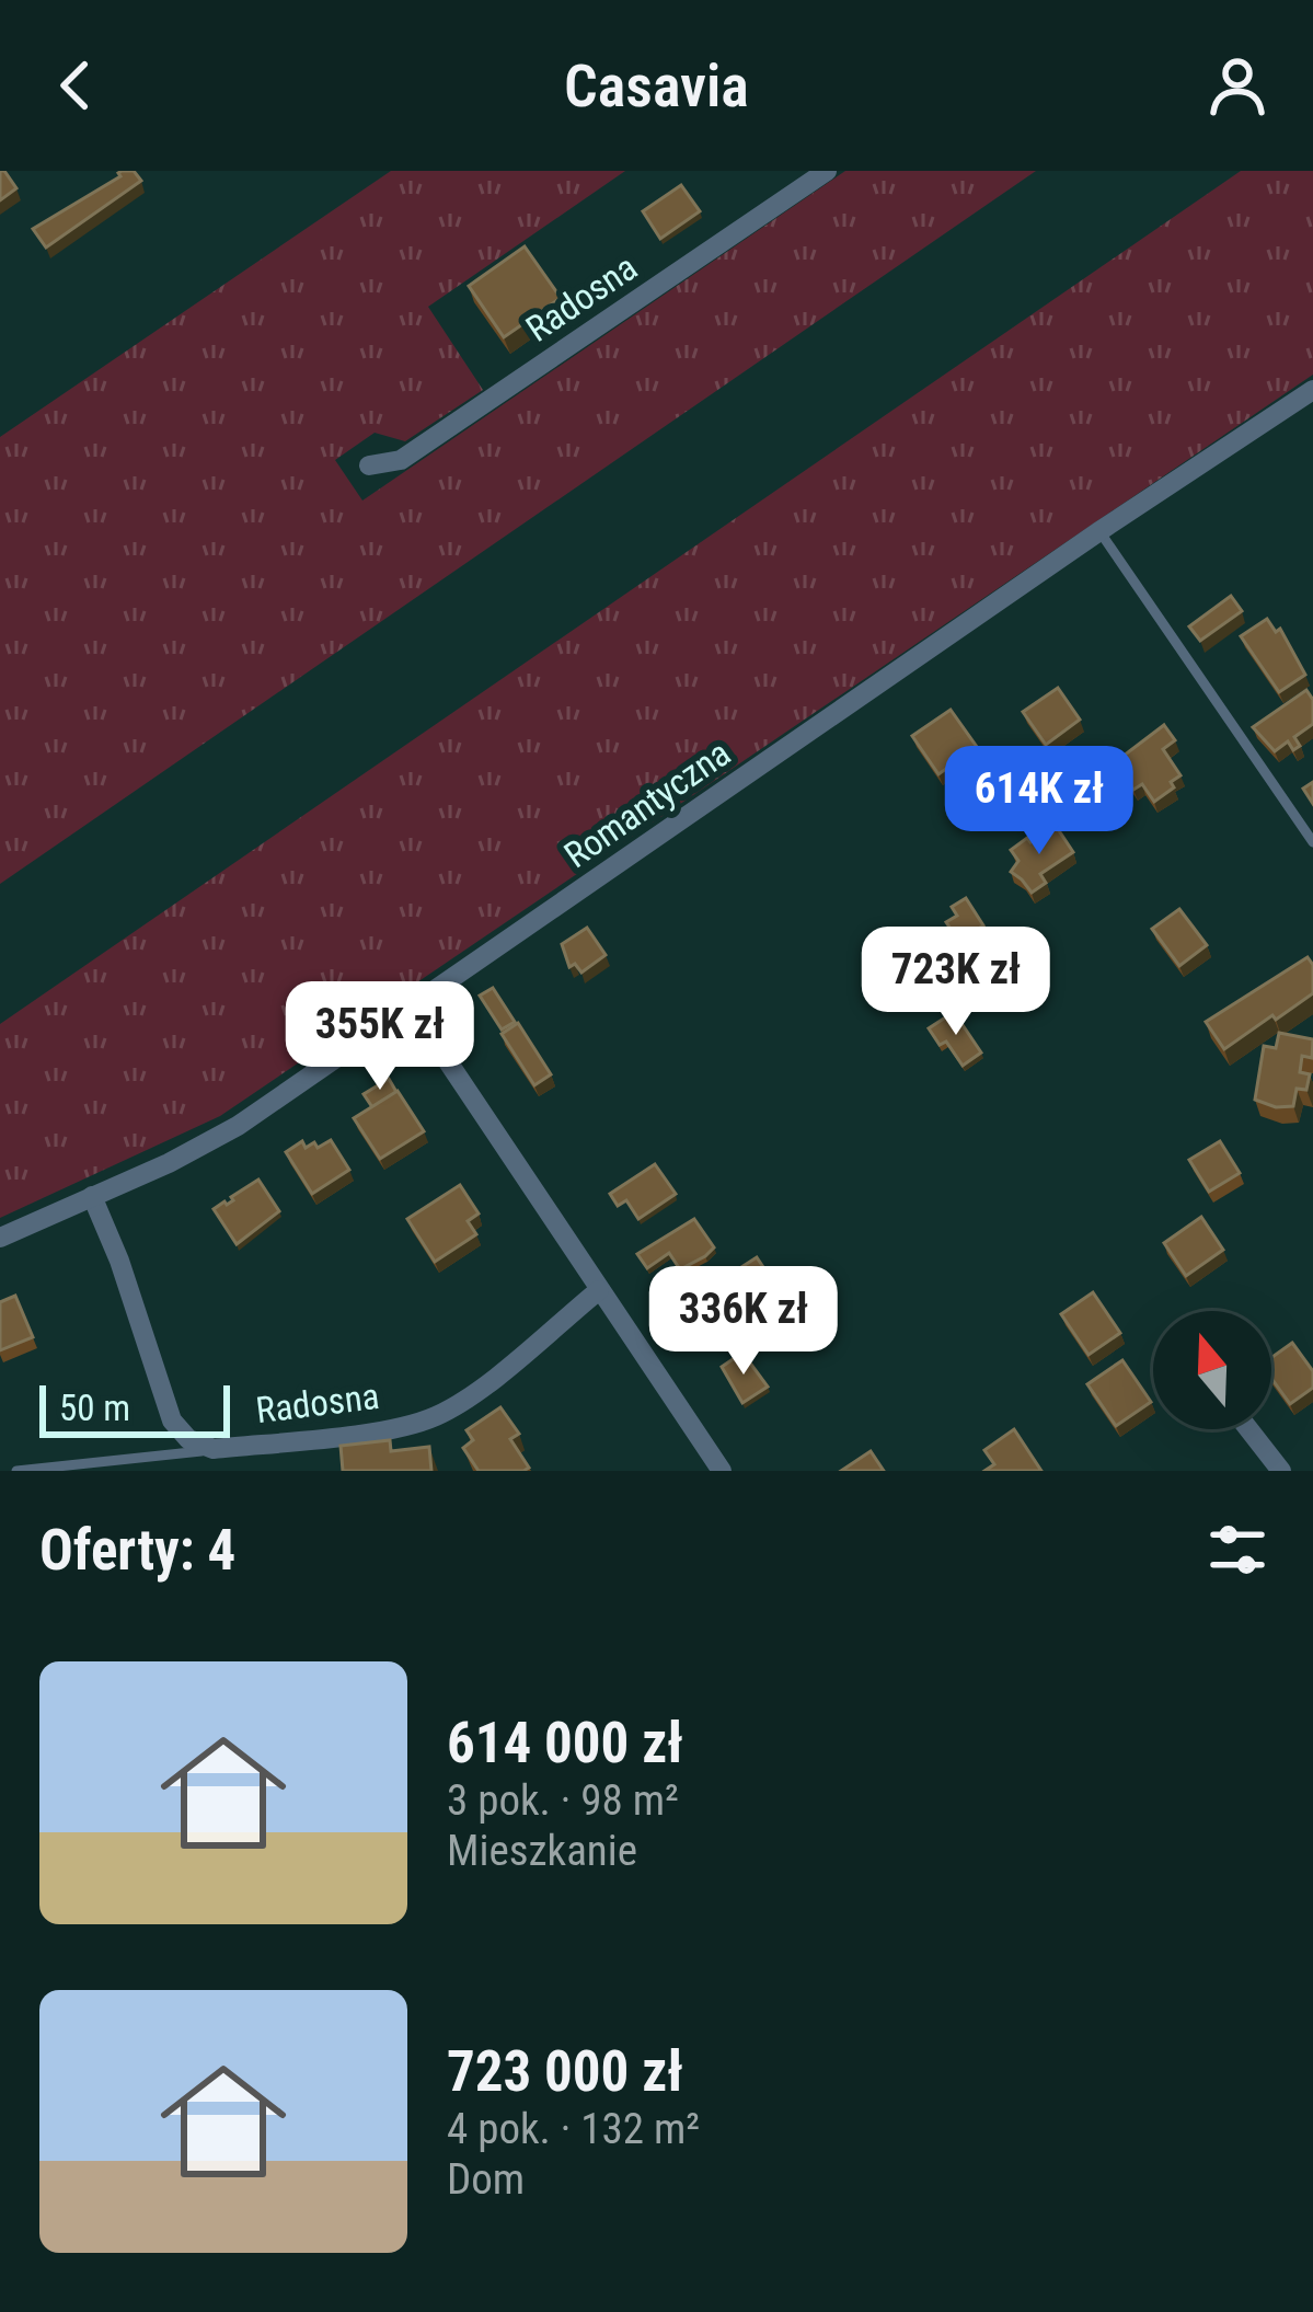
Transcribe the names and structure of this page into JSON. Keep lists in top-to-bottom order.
{
  "streets": {
    "street": ["Radosna", "Romantyczna"]
  },
  "crossings": [
    ["Radosna", "Romantyczna"]
  ],
  "scale_bar": "50 m",
  "north": "top",
  "page": {
    "header": "Casavia",
    "price": [
      "614K zł",
      "723K zł",
      "355K zł",
      "336K zł"
    ],
    "scale": "50 m",
    "heading": "Oferty: 4",
    "list": [
      {
        "name": "614 000 zł",
        "note": "3 pok. · 98 m² · Mieszkanie"
      },
      {
        "name": "723 000 zł",
        "note": "4 pok. · 132 m² · Dom"
      }
    ]
  }
}
